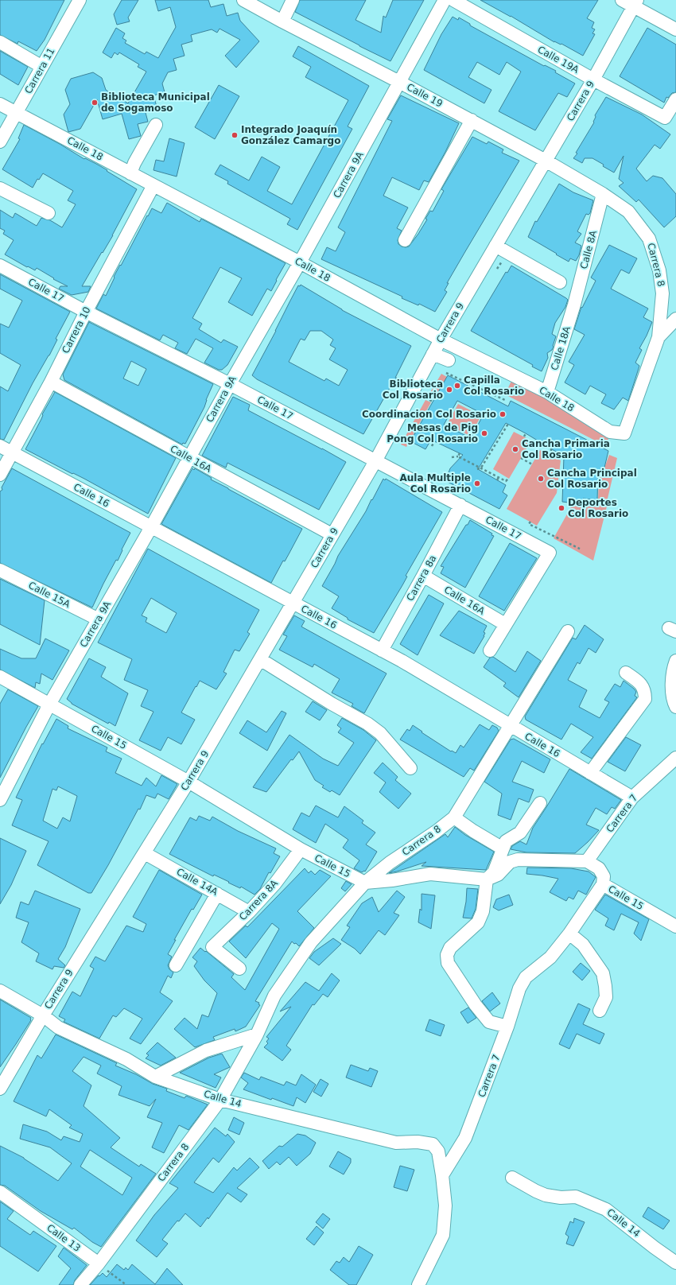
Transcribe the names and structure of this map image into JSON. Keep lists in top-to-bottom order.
{
  "streets": {
    "street": [
      "Calle 19A",
      "Carrera 11",
      "Calle 19",
      "Carrera 9",
      "Calle 18",
      "Carrera 9A",
      "Calle 8A",
      "Carrera 8",
      "Calle 17",
      "Carrera 10",
      "Calle 18A",
      "Calle 16A",
      "Calle 16",
      "Carrera 8a",
      "Calle 15A",
      "Calle 15",
      "Carrera 7",
      "Calle 14A",
      "Carrera 8A",
      "Calle 14",
      "Calle 13"
    ]
  },
  "crossings": [
    ["Calle 19A", "Carrera 9"],
    ["Carrera 11", "Calle 18"],
    ["Calle 19", "Carrera 9"],
    ["Calle 19", "Carrera 9A"],
    ["Calle 19", "Calle 8A"],
    ["Calle 19", "Carrera 8"],
    ["Carrera 9", "Calle 18"],
    ["Carrera 9", "Calle 17"],
    ["Carrera 9", "Calle 16A"],
    ["Carrera 9", "Calle 16"],
    ["Carrera 9", "Calle 15"],
    ["Carrera 9", "Calle 14A"],
    ["Carrera 9", "Calle 14"],
    ["Calle 18", "Carrera 9A"],
    ["Calle 18", "Carrera 8"],
    ["Calle 18", "Carrera 10"],
    ["Calle 18", "Calle 18A"],
    ["Carrera 9A", "Calle 17"],
    ["Carrera 9A", "Calle 16A"],
    ["Carrera 9A", "Calle 16"],
    ["Carrera 9A", "Calle 15A"],
    ["Carrera 9A", "Calle 15"],
    ["Calle 8A", "Carrera 8"],
    ["Calle 8A", "Calle 18A"],
    ["Carrera 8", "Calle 16"],
    ["Carrera 8", "Calle 15"],
    ["Carrera 8", "Calle 14"],
    ["Carrera 8", "Calle 13"],
    ["Calle 17", "Carrera 10"],
    ["Calle 17", "Calle 16A"],
    ["Calle 17", "Carrera 8a"],
    ["Carrera 10", "Calle 16A"],
    ["Carrera 10", "Calle 16"],
    ["Calle 16A", "Carrera 8a"],
    ["Calle 16", "Carrera 8a"],
    ["Calle 16", "Carrera 7"],
    ["Calle 15", "Carrera 7"],
    ["Calle 15", "Carrera 8A"],
    ["Carrera 7", "Calle 14"],
    ["Calle 14A", "Carrera 8A"]
  ],
  "places": [
    "Biblioteca Municipal de Sogamoso",
    "Integrado Joaquín González Camargo",
    "Capilla Col Rosario",
    "Biblioteca Col Rosario",
    "Coordinacion Col Rosario",
    "Mesas de Pig Pong Col Rosario",
    "Cancha Primaria Col Rosario",
    "Cancha Principal Col Rosario",
    "Aula Multiple Col Rosario",
    "Deportes Col Rosario"
  ]
}
